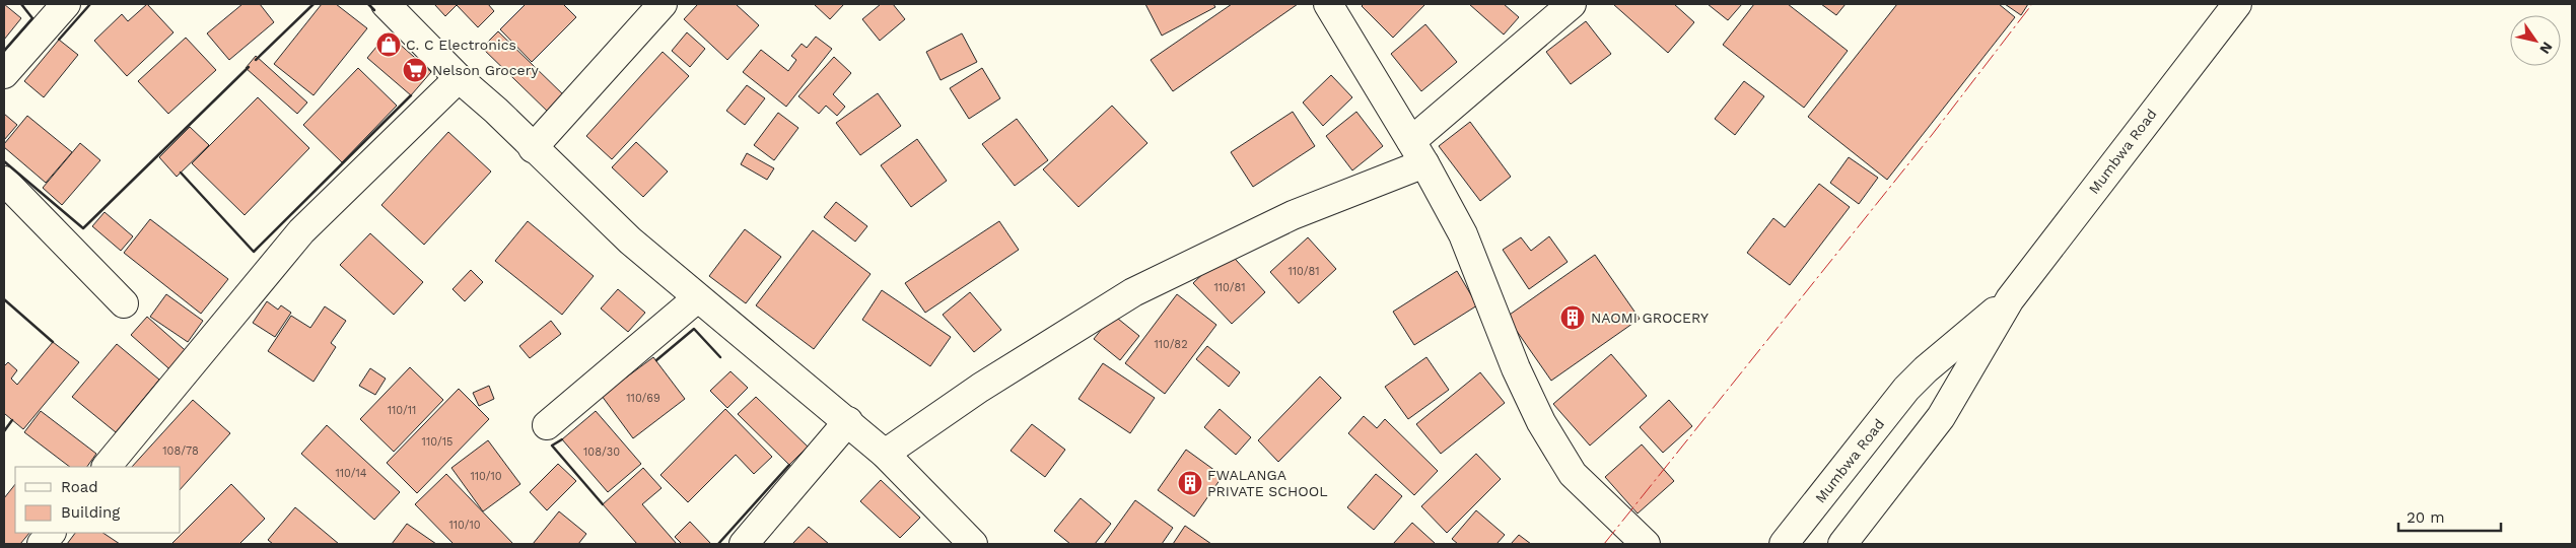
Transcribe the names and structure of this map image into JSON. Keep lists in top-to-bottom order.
{
  "streets": {
    "street": ["Mumbwa Road"]
  },
  "places": {
    "shop": ["C. C Electronics"],
    "supermarket": ["Nelson Grocery"],
    "building": ["NAOMI GROCERY", "FWALANGA PRIVATE SCHOOL"]
  },
  "house_numbers": [
    "110/81",
    "110/81",
    "110/82",
    "110/69",
    "110/11",
    "110/15",
    "108/78",
    "108/30",
    "110/14",
    "110/10",
    "110/10"
  ],
  "legend": ["Road", "Building"],
  "scale_bar": "20 m",
  "north": "bottom right"
}
